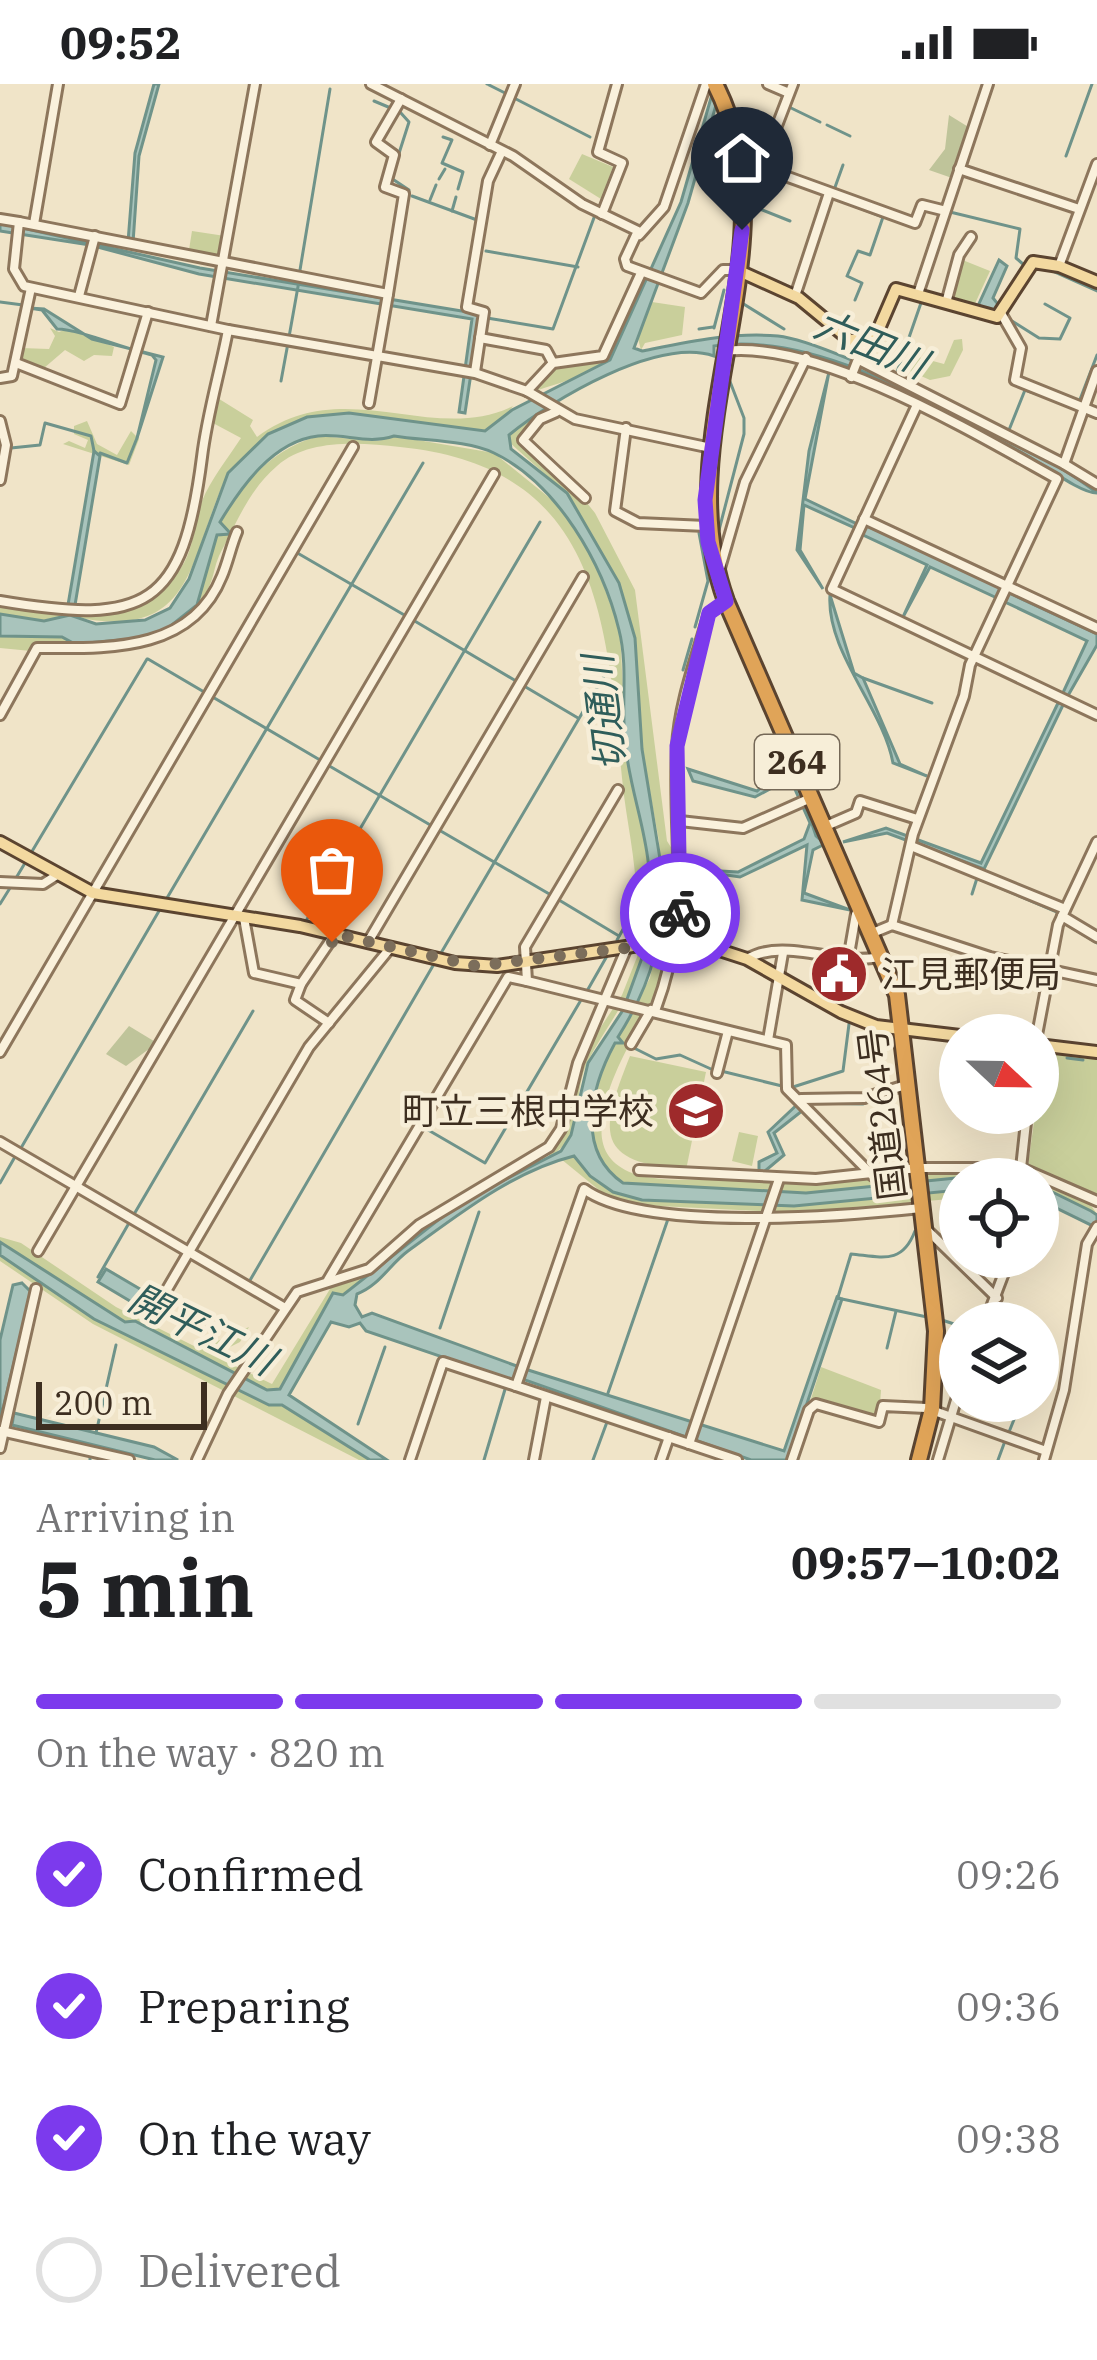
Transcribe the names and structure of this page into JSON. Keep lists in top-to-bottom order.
{
  "streets": {
    "highway": ["264", "国道264号"]
  },
  "water": ["六田川", "切通川", "開平江川"],
  "places": {
    "public building": ["江見郵便局"],
    "school or university": ["町立三根中学校"]
  },
  "scale_bar": "200 m",
  "north": "right",
  "page": {
    "status": "09:52",
    "scale": "200 m",
    "heading": ["5 min", "Arriving in", "09:57–10:02"],
    "bar": "On the way · 820 m",
    "list": [
      ["Confirmed", "09:26"],
      ["Preparing", "09:36"],
      ["On the way", "09:38"],
      "Delivered"
    ]
  }
}
